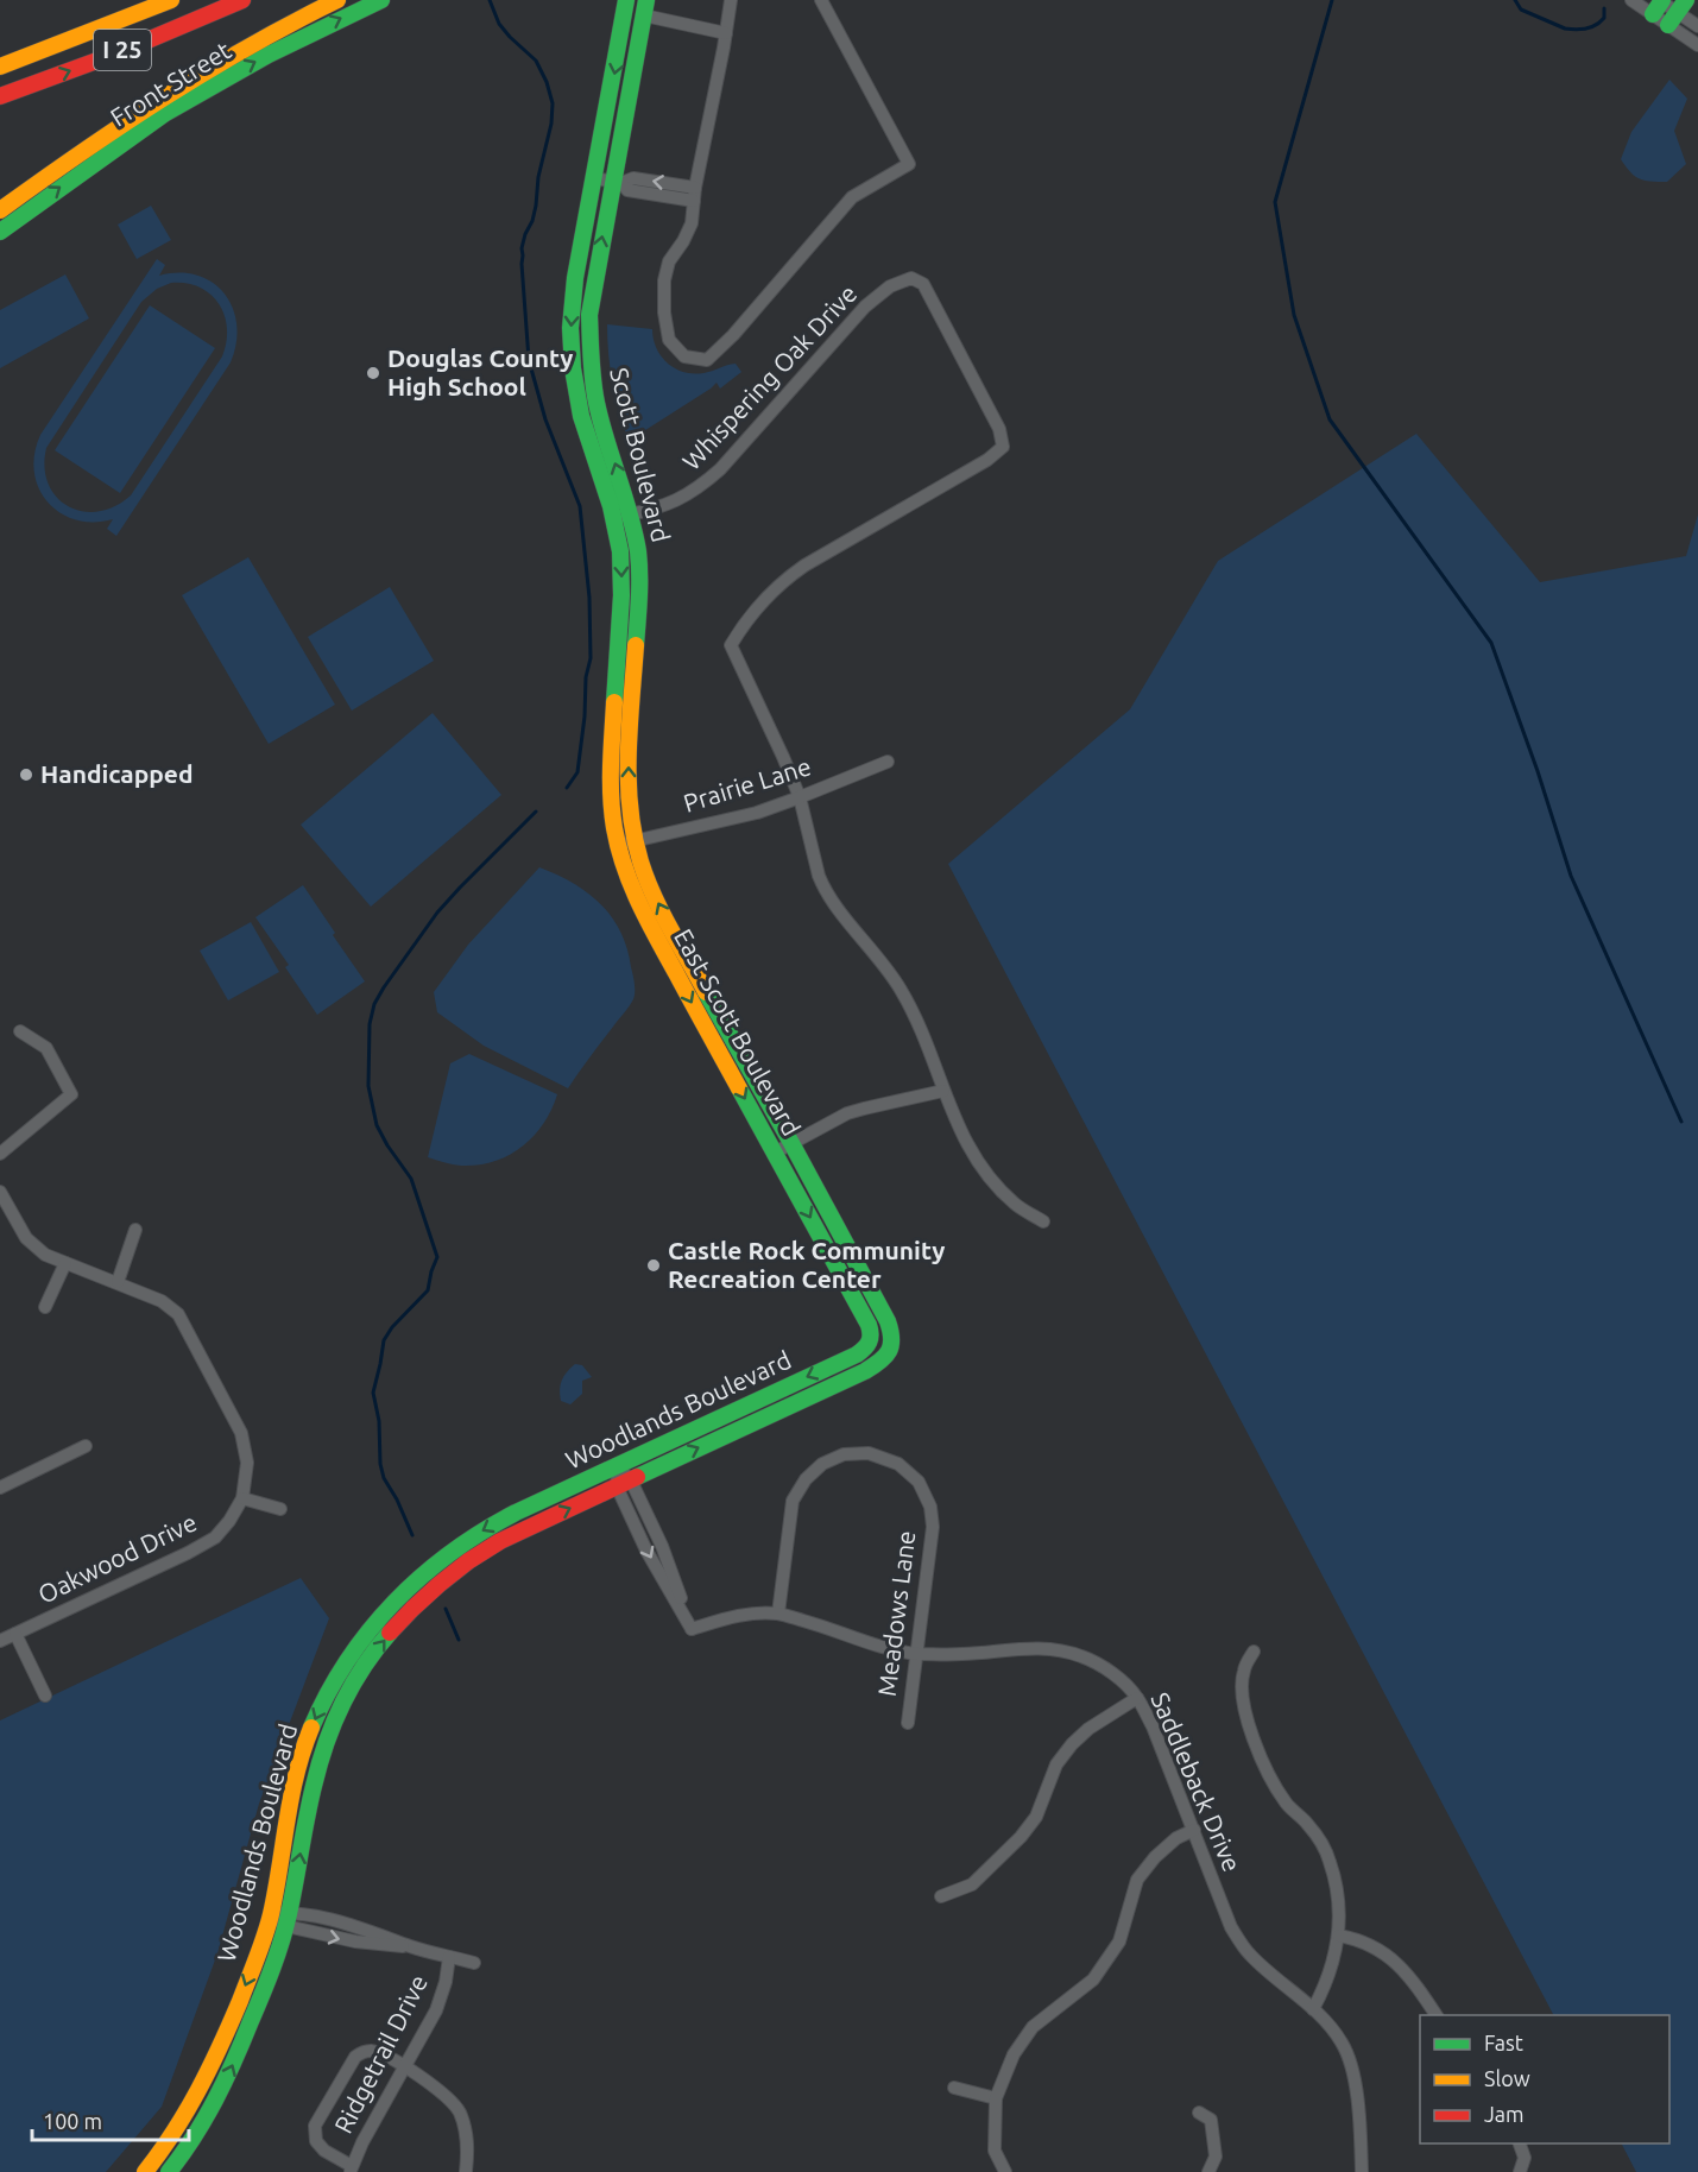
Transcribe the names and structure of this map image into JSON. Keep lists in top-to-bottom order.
{
  "streets": {
    "main road": [
      "I 25",
      "Front Street",
      "Scott Boulevard",
      "East Scott Boulevard",
      "Woodlands Boulevard"
    ],
    "street": [
      "Whispering Oak Drive",
      "Prairie Lane",
      "Oakwood Drive",
      "Meadows Lane",
      "Saddleback Drive",
      "Ridgetrail Drive"
    ]
  },
  "crossings": [
    ["Whispering Oak Drive", "Scott Boulevard"],
    ["Whispering Oak Drive", "Prairie Lane"],
    ["Scott Boulevard", "Prairie Lane"],
    ["Scott Boulevard", "East Scott Boulevard"],
    ["Prairie Lane", "East Scott Boulevard"],
    ["East Scott Boulevard", "Woodlands Boulevard"],
    ["Woodlands Boulevard", "Saddleback Drive"],
    ["Meadows Lane", "Saddleback Drive"]
  ],
  "places": ["Douglas County High School", "Handicapped", "Castle Rock Community Recreation Center"],
  "legend": ["Fast", "Slow", "Jam"],
  "scale_bar": "100 m"
}
